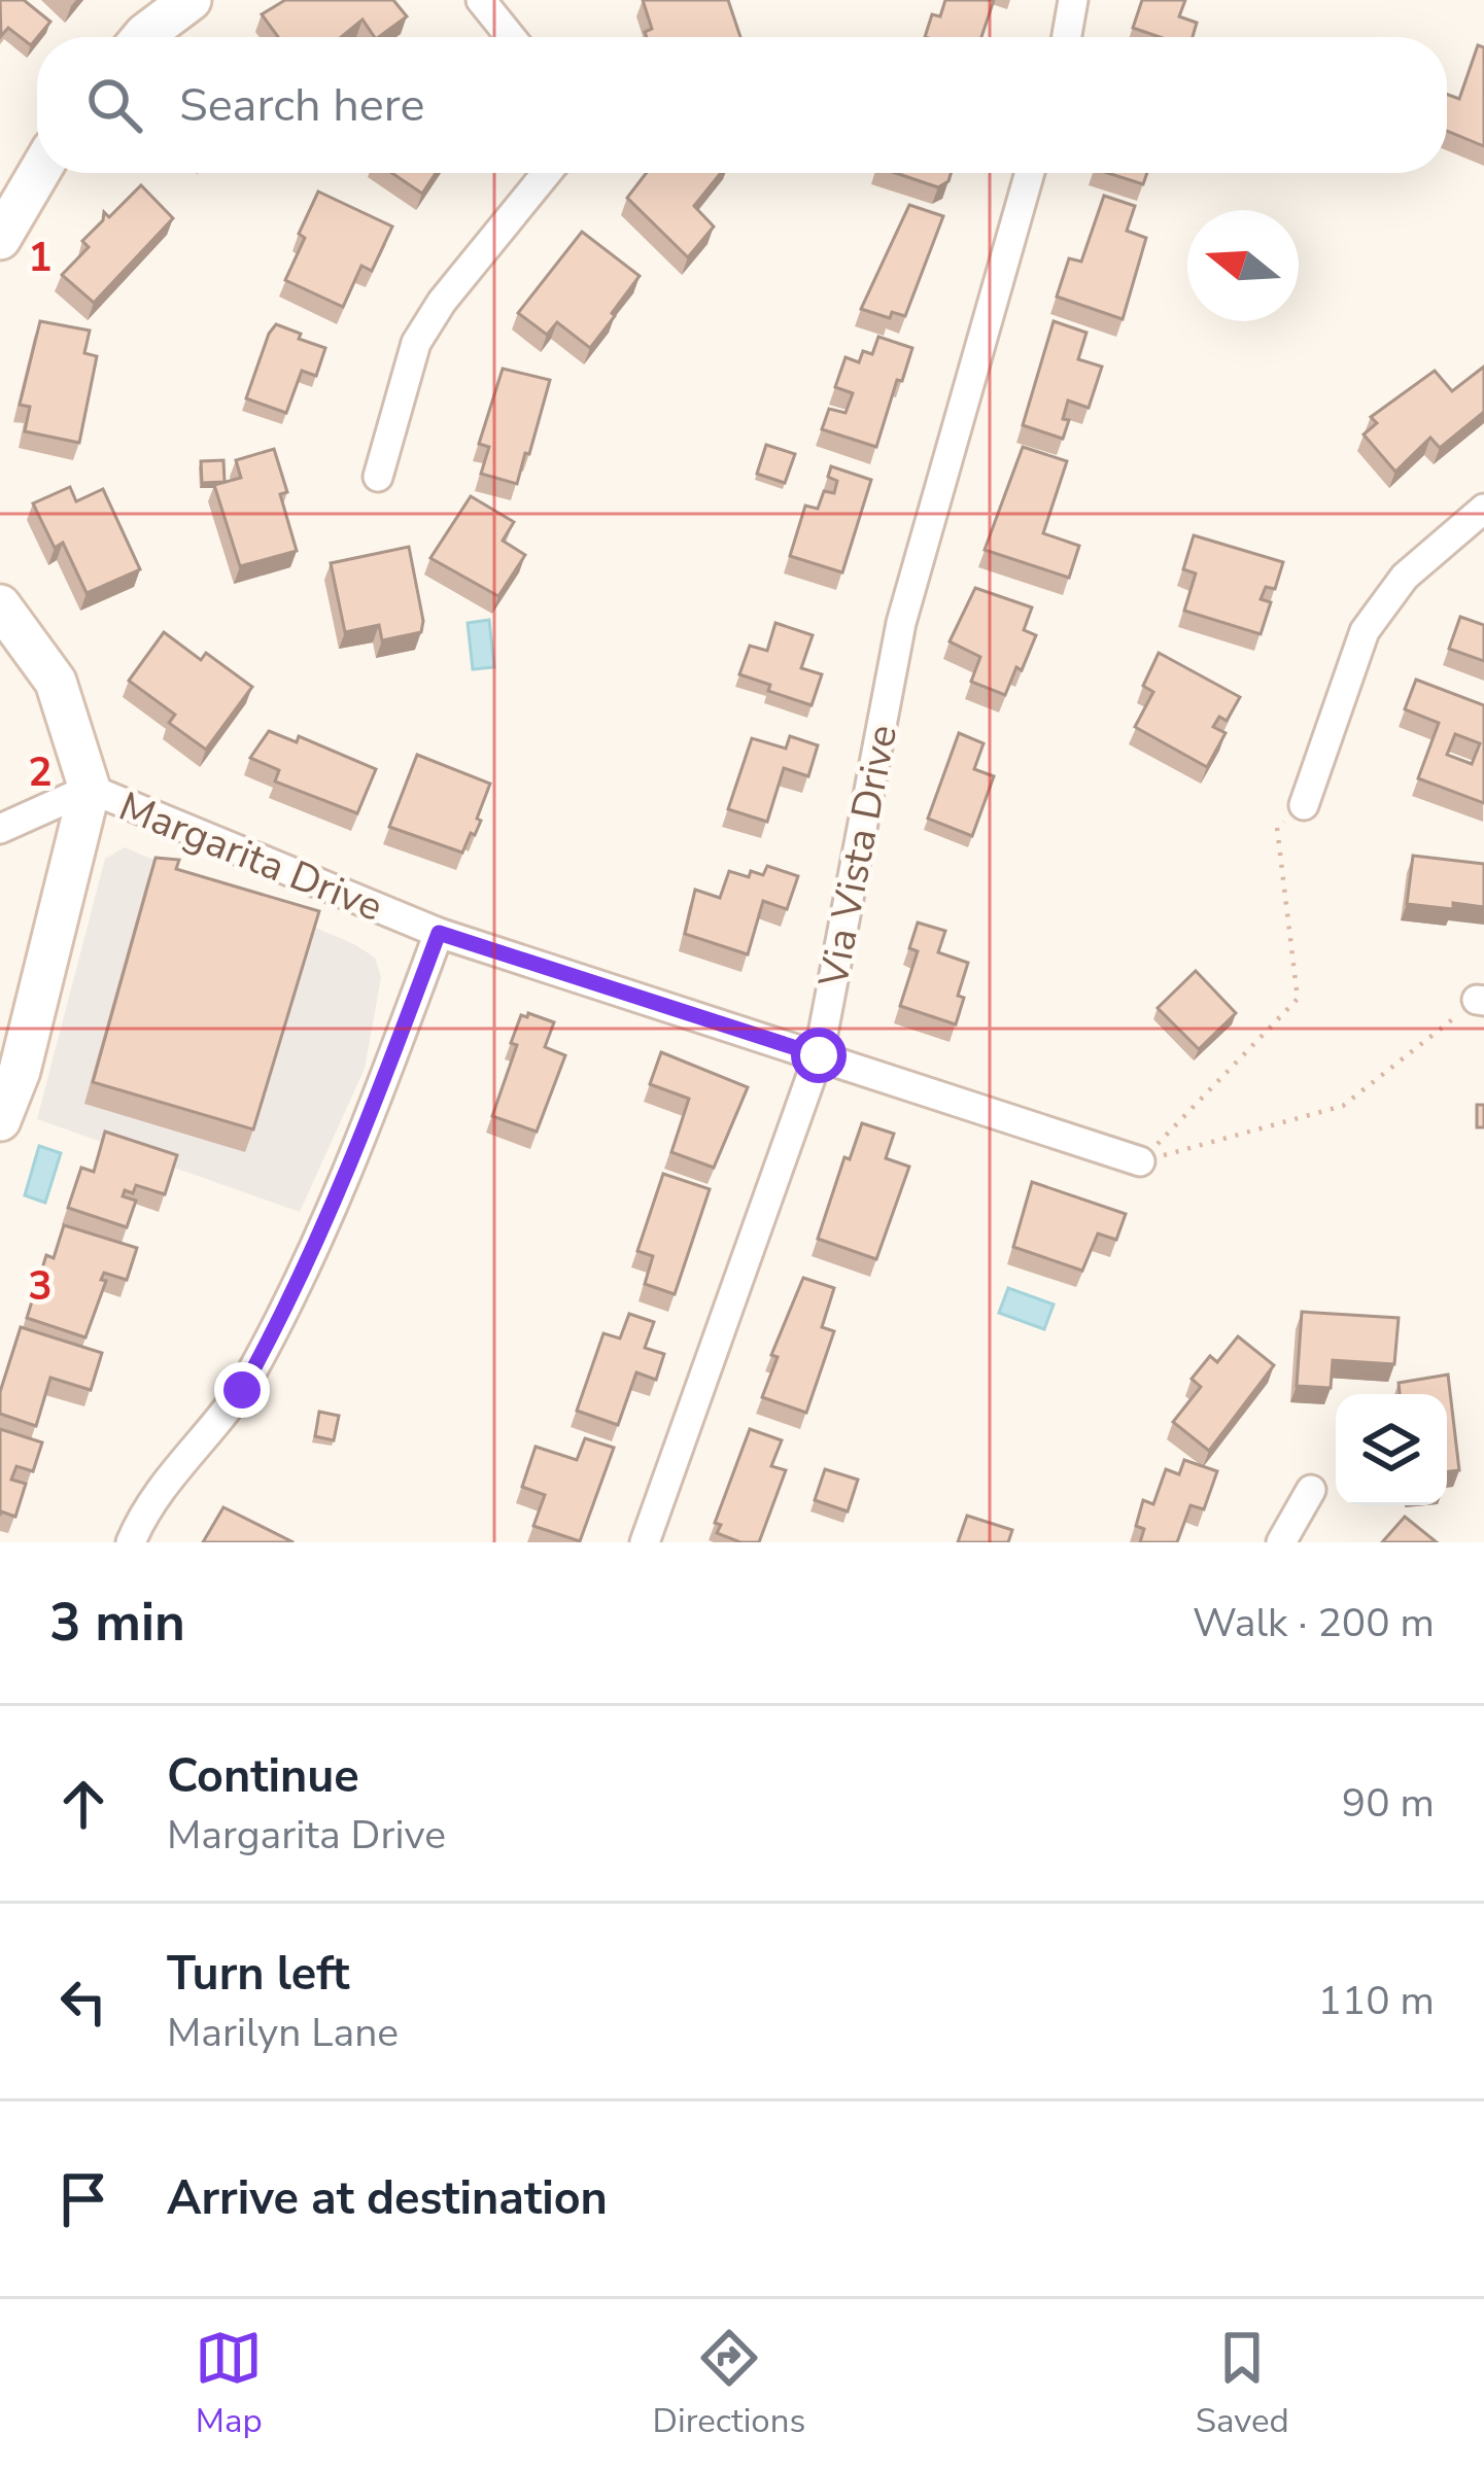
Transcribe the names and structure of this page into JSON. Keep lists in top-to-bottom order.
{
  "streets": {
    "street": ["Margarita Drive", "Via Vista Drive"]
  },
  "crossings": [
    ["Margarita Drive", "Via Vista Drive"]
  ],
  "north": "left",
  "page": {
    "search": "Search here",
    "heading": ["3 min", "Walk · 200 m"],
    "list": [
      ["Continue", "Margarita Drive", "90 m"],
      ["Turn left", "Marilyn Lane", "110 m"],
      "Arrive at destination"
    ],
    "nav": ["Map", "Directions", "Saved"]
  },
  "grid": {
    "rows": ["1", "2", "3"]
  }
}
